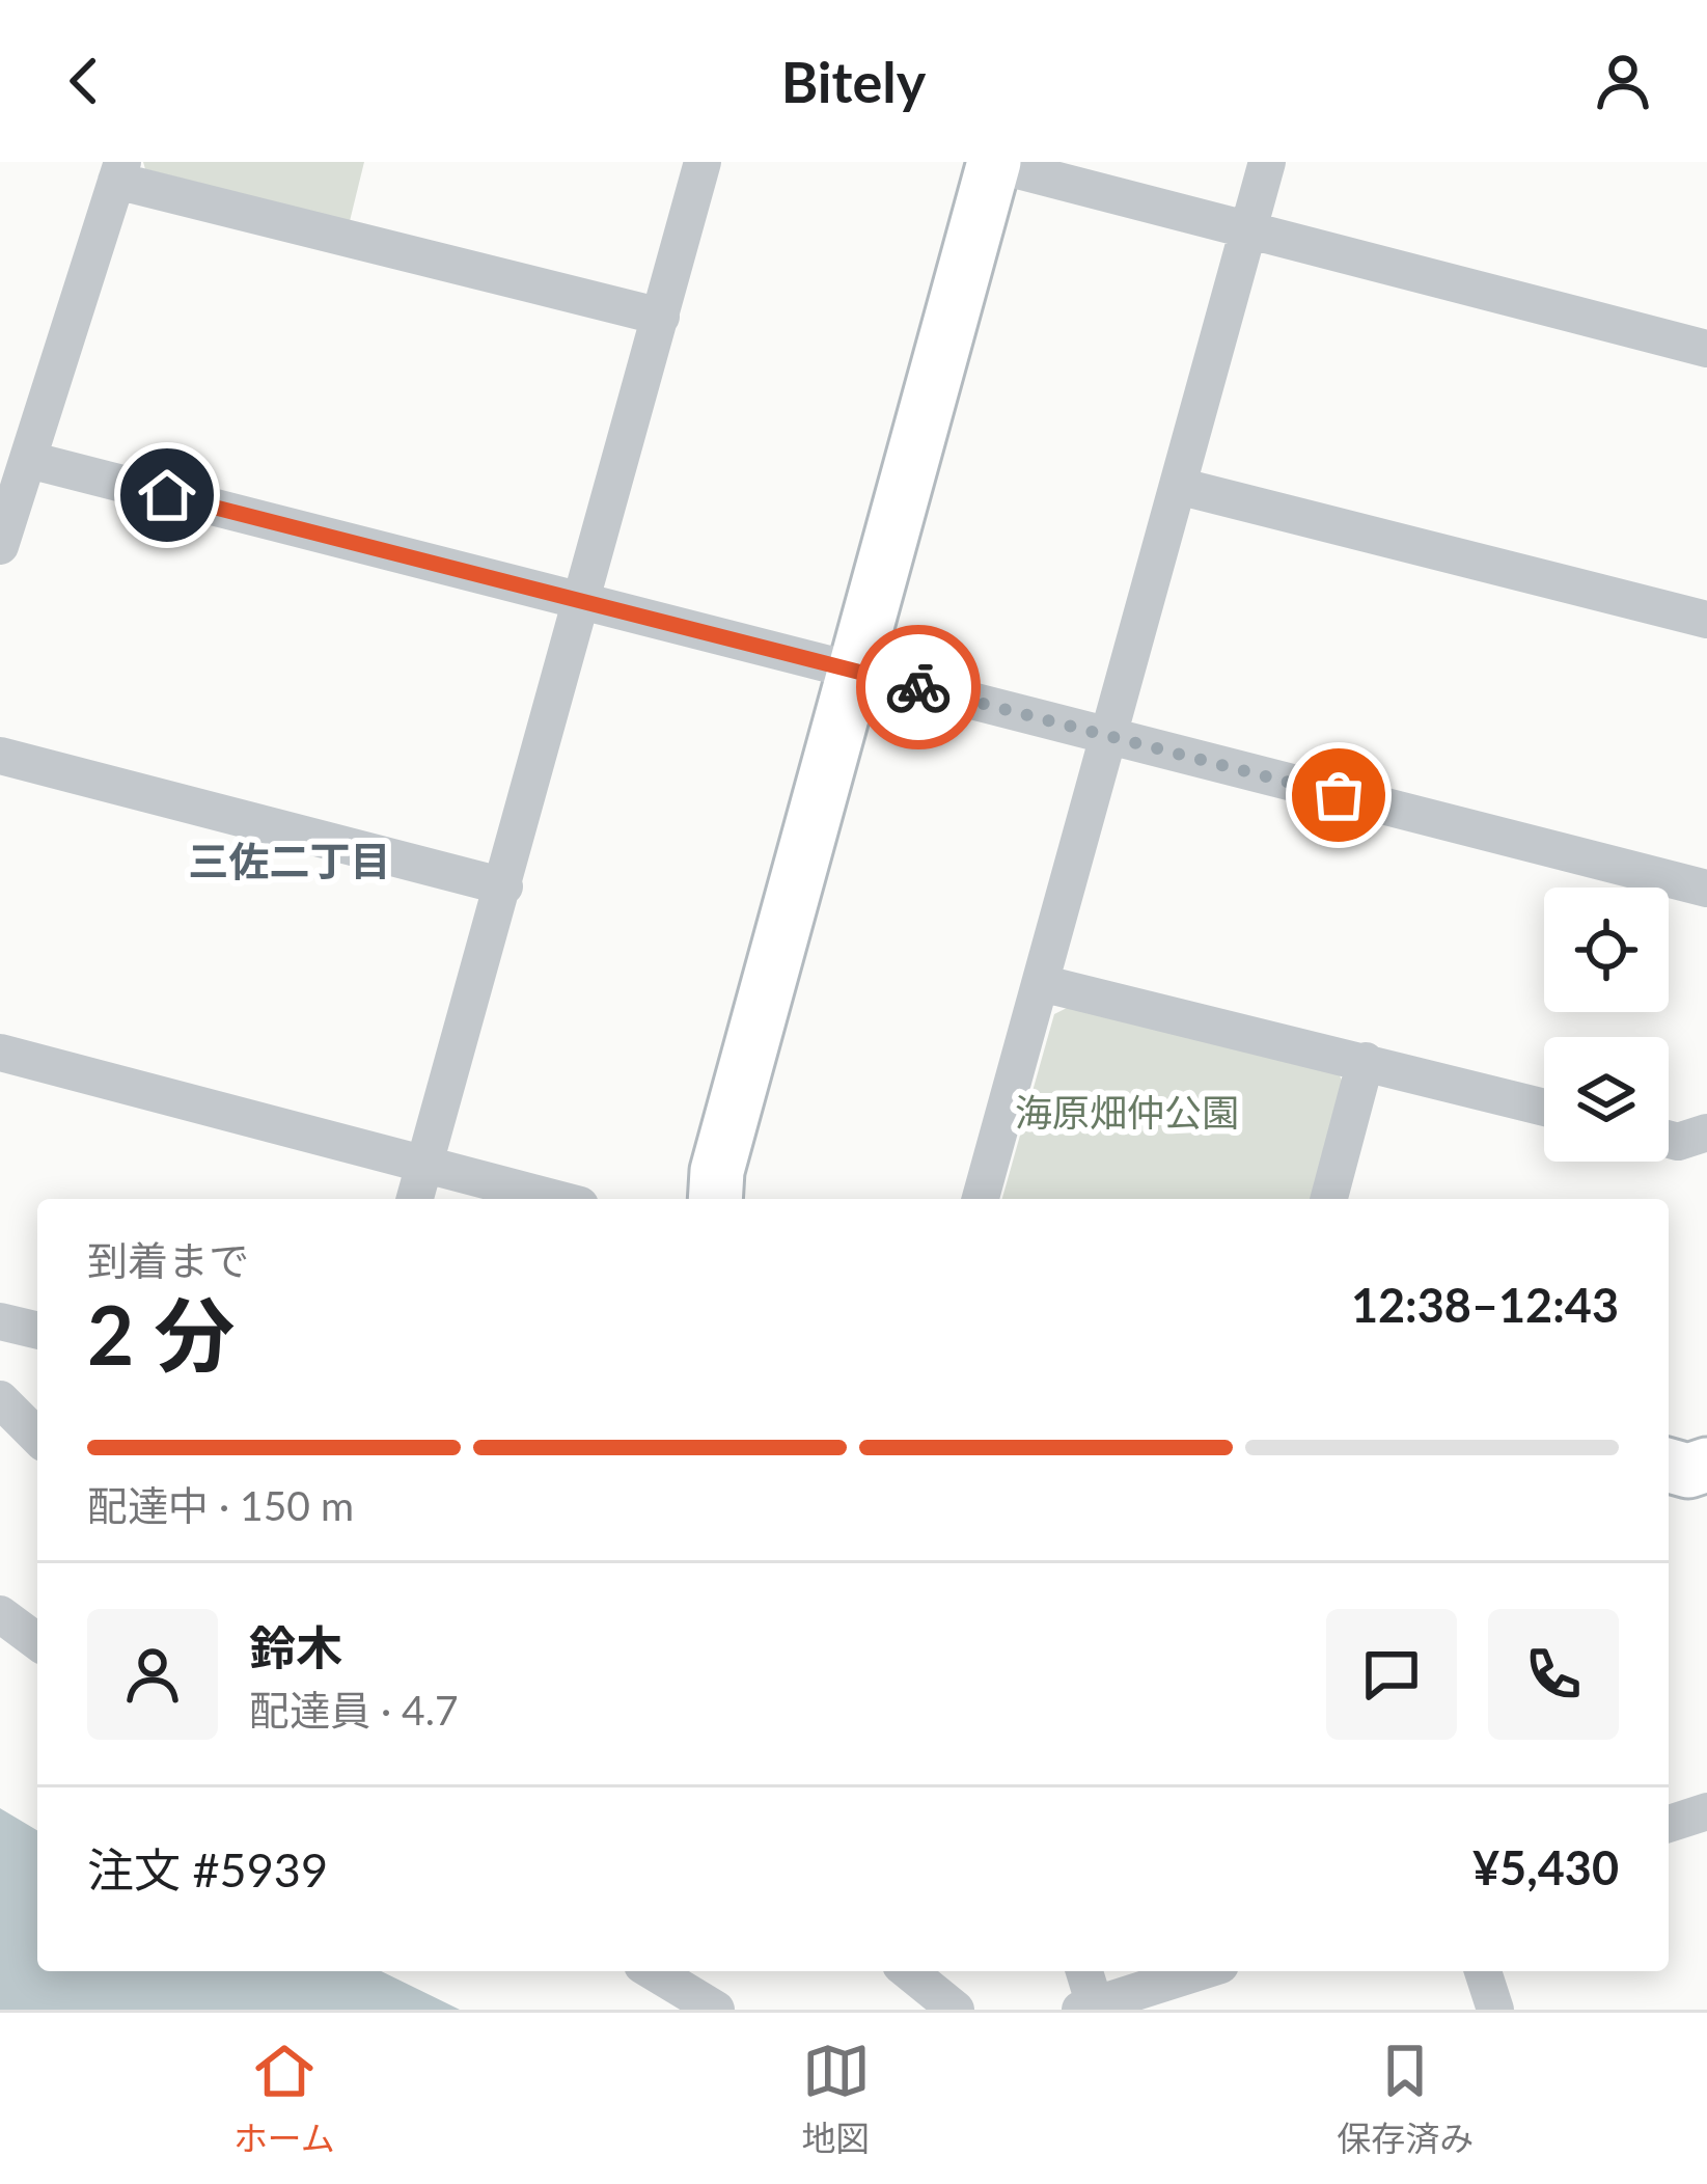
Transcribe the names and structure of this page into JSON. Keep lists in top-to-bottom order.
{
  "districts": ["三佐二丁目"],
  "parks": ["海原畑仲公園"],
  "page": {
    "header": "Bitely",
    "heading": ["2 分", "到着まで", "12:38–12:43"],
    "panel": [
      "鈴木",
      "配達員 · 4.7",
      "注文 #5939",
      "¥5,430"
    ],
    "bar": "配達中 · 150 m",
    "tabs": ["ホーム", "地図", "保存済み"]
  }
}
